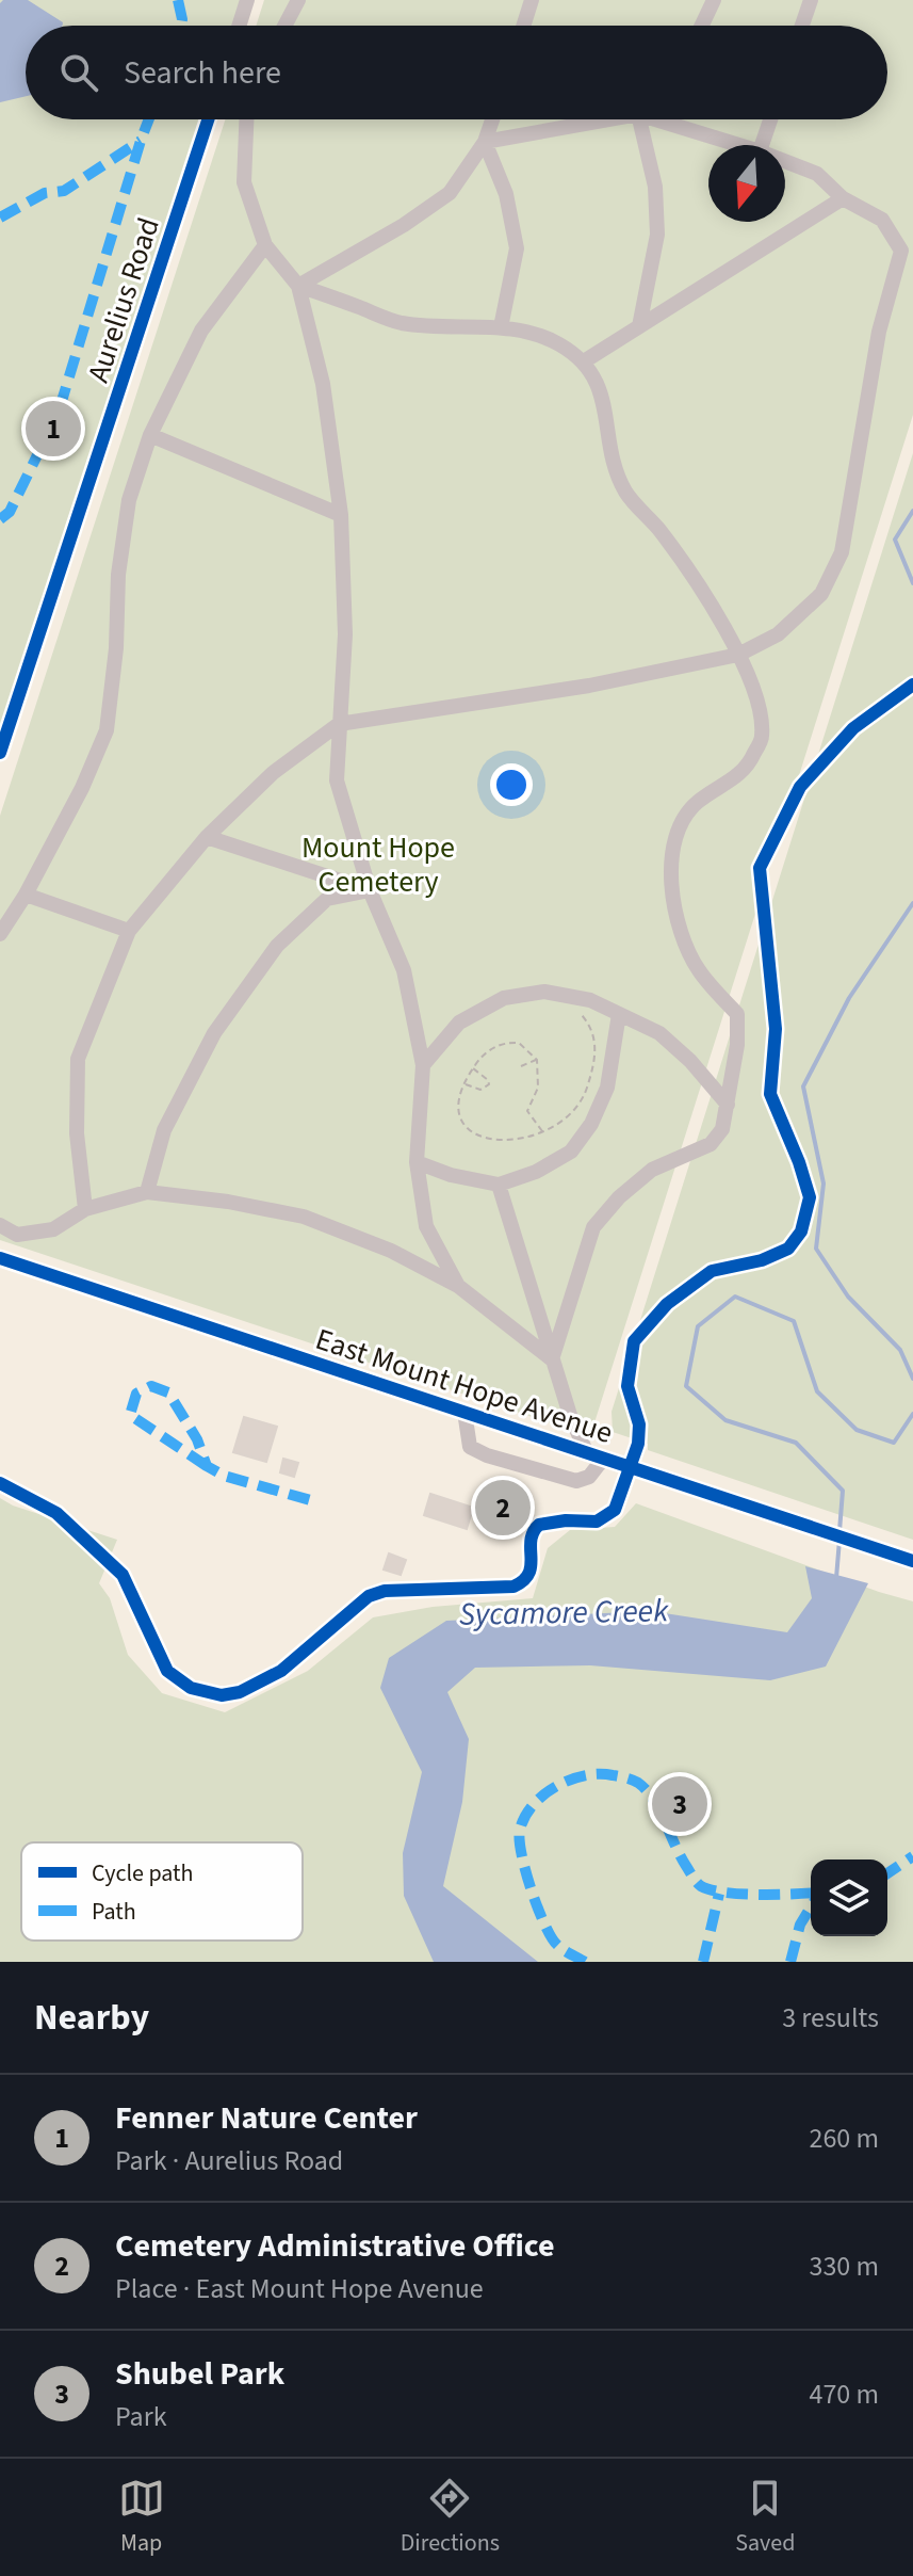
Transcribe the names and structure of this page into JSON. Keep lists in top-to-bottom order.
{
  "streets": {
    "street": ["Aurelius Road", "East Mount Hope Avenue"]
  },
  "water": ["Sycamore Creek"],
  "parks": ["Mount Hope Cemetery"],
  "legend": ["Cycle path", "Path"],
  "north": "bottom",
  "page": {
    "search": "Search here",
    "pins": ["1", "2", "3"],
    "heading": ["Nearby", "3 results"],
    "list": [
      {
        "mark": "1",
        "name": "Fenner Nature Center",
        "note": "Park · Aurelius Road",
        "value": "260 m"
      },
      {
        "mark": "2",
        "name": "Cemetery Administrative Office",
        "note": "Place · East Mount Hope Avenue",
        "value": "330 m"
      },
      {
        "mark": "3",
        "name": "Shubel Park",
        "note": "Park",
        "value": "470 m"
      }
    ],
    "nav": ["Map", "Directions", "Saved"]
  }
}
